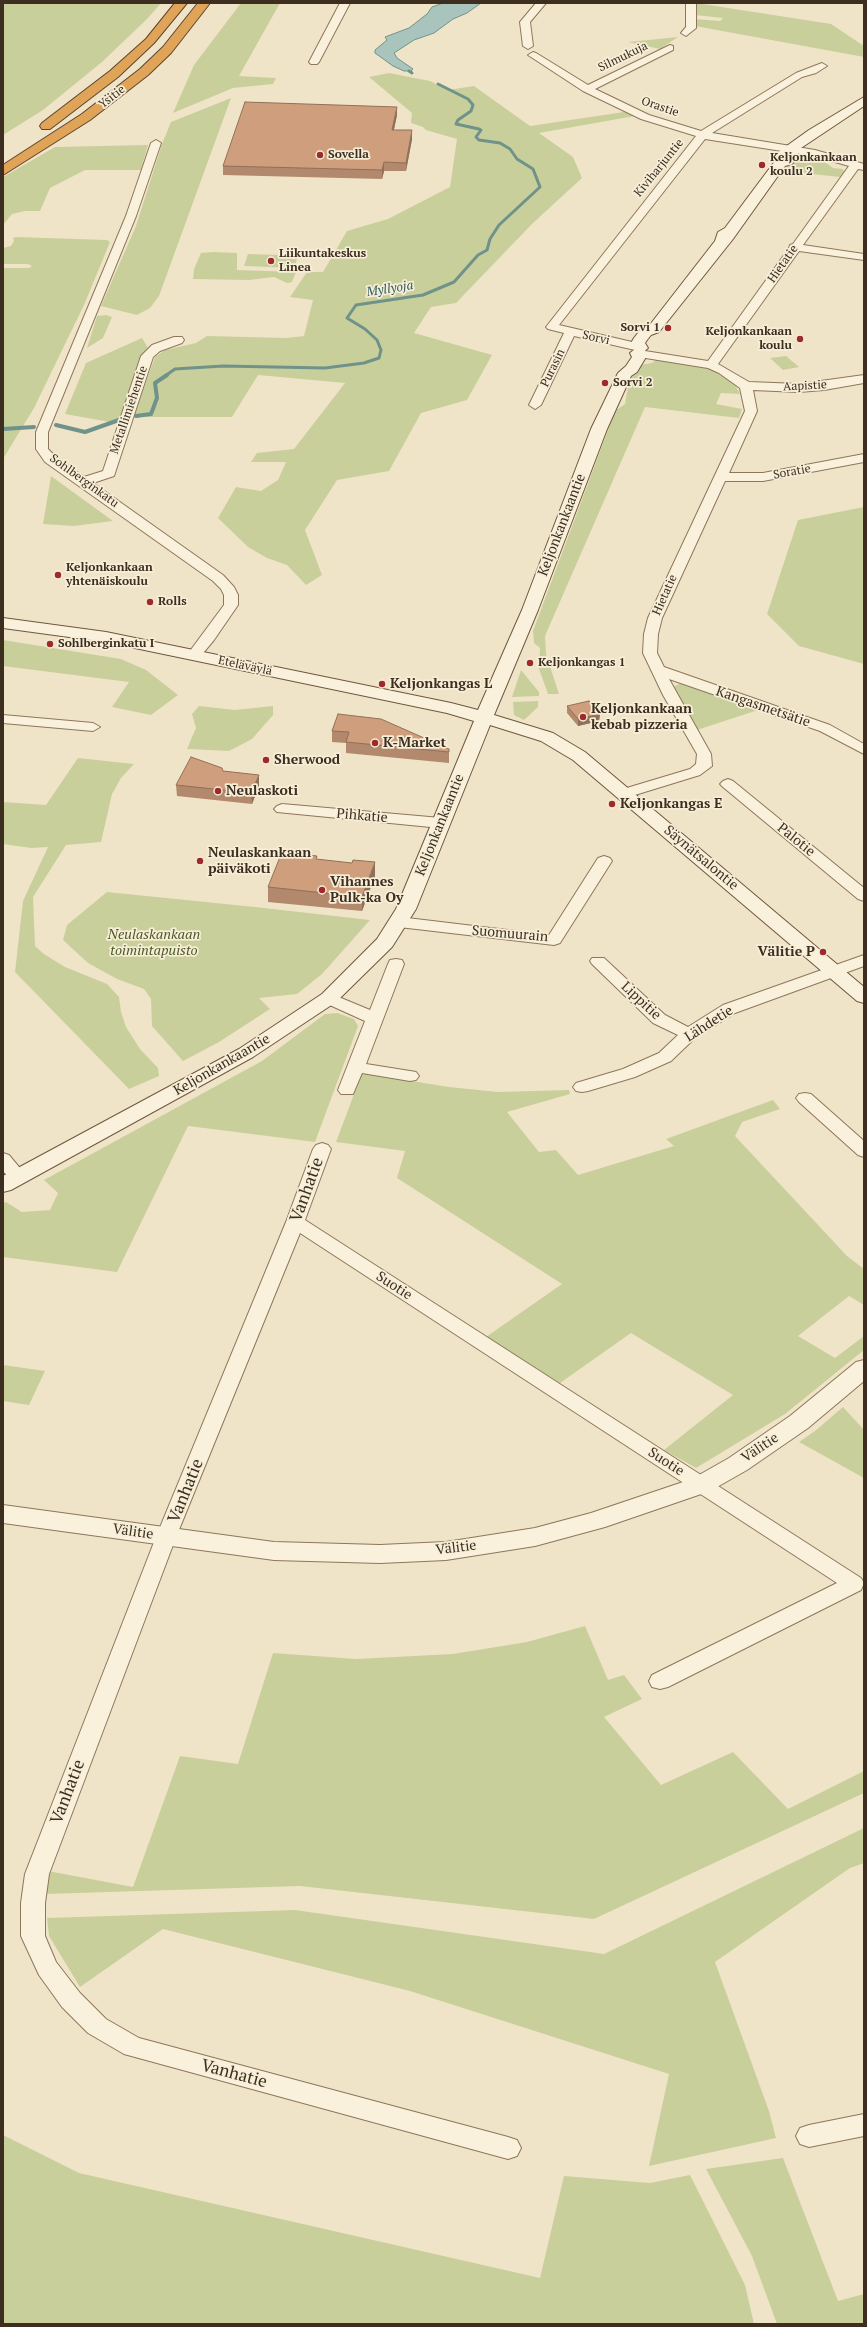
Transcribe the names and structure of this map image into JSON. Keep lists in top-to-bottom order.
{
  "streets": {
    "highway": ["Ysitie"],
    "main road": [
      "Keljonkankaantie",
      "Eteläväylä",
      "Säynätsalontie",
      "Välitie"
    ],
    "street": [
      "Silmukuja",
      "Orastie",
      "Kiviharjuntie",
      "Hietatie",
      "Sorvi",
      "Purasin",
      "Aapistie",
      "Metallimiehentie",
      "Soratie",
      "Sohlberginkatu",
      "Kangasmetsätie",
      "Pihkatie",
      "Palotie",
      "Suomuurain",
      "Lippitie",
      "Lähdetie",
      "Vanhatie",
      "Suotie"
    ]
  },
  "crossings": [
    ["Silmukuja", "Orastie"],
    ["Orastie", "Kiviharjuntie"],
    ["Orastie", "Hietatie"],
    ["Orastie", "Keljonkankaantie"],
    ["Kiviharjuntie", "Sorvi"],
    ["Hietatie", "Aapistie"],
    ["Hietatie", "Soratie"],
    ["Hietatie", "Kangasmetsätie"],
    ["Hietatie", "Säynätsalontie"],
    ["Sorvi", "Purasin"],
    ["Sorvi", "Keljonkankaantie"],
    ["Metallimiehentie", "Sohlberginkatu"],
    ["Sohlberginkatu", "Eteläväylä"],
    ["Keljonkankaantie", "Eteläväylä"],
    ["Keljonkankaantie", "Pihkatie"],
    ["Keljonkankaantie", "Säynätsalontie"],
    ["Keljonkankaantie", "Suomuurain"],
    ["Eteläväylä", "Säynätsalontie"],
    ["Säynätsalontie", "Lähdetie"],
    ["Lippitie", "Lähdetie"],
    ["Vanhatie", "Suotie"],
    ["Vanhatie", "Välitie"],
    ["Suotie", "Välitie"]
  ],
  "water": ["Myllyoja"],
  "parks": ["Neulaskankaan toimintapuisto"],
  "places": [
    "Sovella",
    "Keljonkankaan koulu 2",
    "Liikuntakeskus Linea",
    "Sorvi 1",
    "Keljonkankaan koulu",
    "Sorvi 2",
    "Keljonkankaan yhtenäiskoulu",
    "Rolls",
    "Sohlberginkatu I",
    "Keljonkangas 1",
    "Keljonkangas L",
    "Keljonkankaan kebab pizzeria",
    "K-Market",
    "Sherwood",
    "Neulaskoti",
    "Keljonkangas E",
    "Neulaskankaan päiväkoti",
    "Vihannes Pulk-ka Oy",
    "Välitie P"
  ]
}
